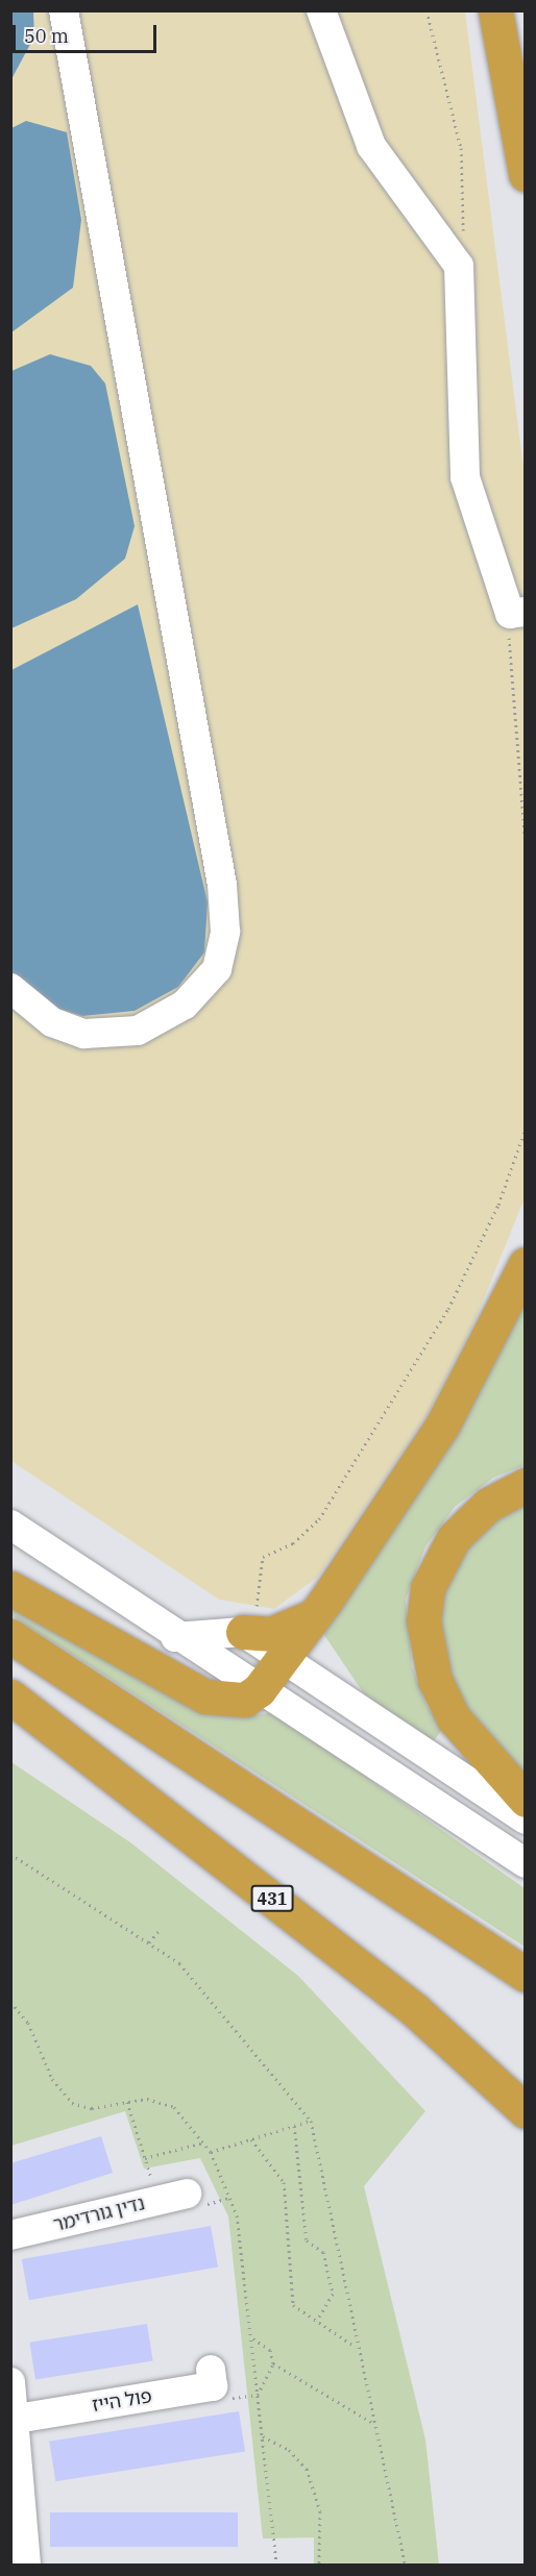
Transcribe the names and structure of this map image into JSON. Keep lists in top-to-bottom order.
{
  "streets": {
    "highway": ["431"],
    "street": ["נדין גורדימר", "פול הייז"]
  },
  "scale_bar": "50 m"
}
